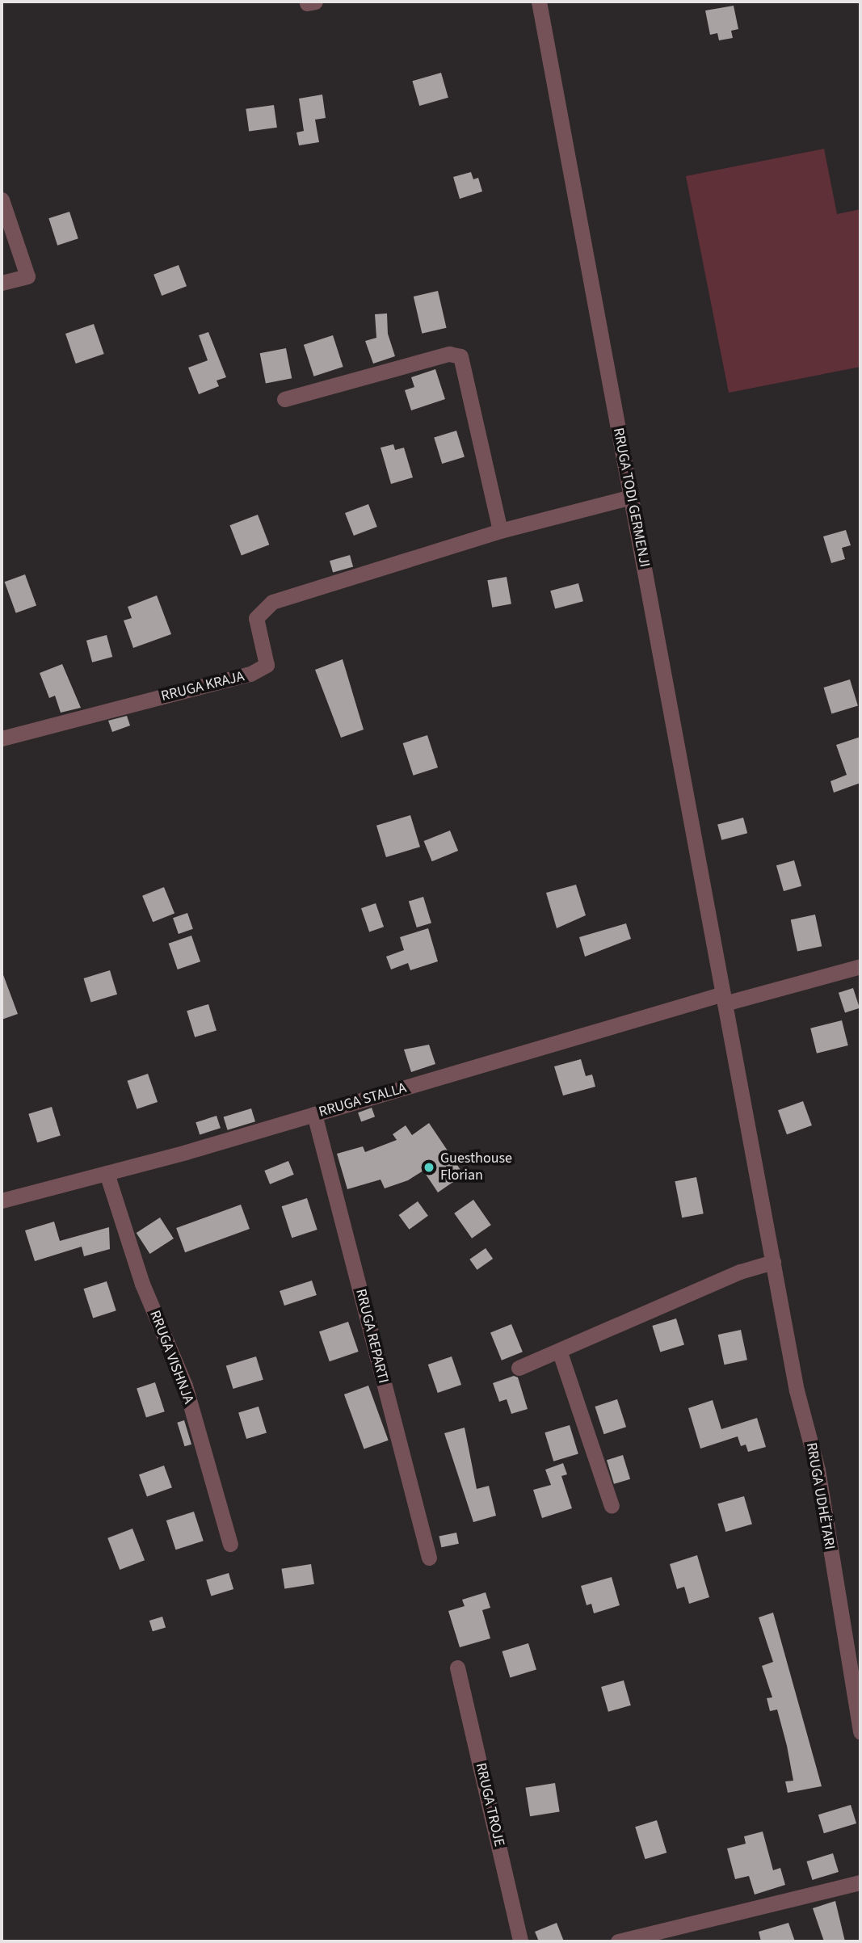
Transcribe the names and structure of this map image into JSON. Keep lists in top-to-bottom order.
{
  "streets": {
    "street": [
      "RRUGA TODI GERMENJI",
      "RRUGA KRAJA",
      "RRUGA STALLA",
      "RRUGA REPARTI",
      "RRUGA VISHNJA",
      "RRUGA UDHËTARI",
      "RRUGA TROJE"
    ]
  },
  "crossings": [
    ["RRUGA TODI GERMENJI", "RRUGA KRAJA"],
    ["RRUGA TODI GERMENJI", "RRUGA STALLA"],
    ["RRUGA TODI GERMENJI", "RRUGA UDHËTARI"],
    ["RRUGA STALLA", "RRUGA REPARTI"],
    ["RRUGA STALLA", "RRUGA VISHNJA"],
    ["RRUGA STALLA", "RRUGA UDHËTARI"]
  ],
  "places": ["Guesthouse Florian"]
}
